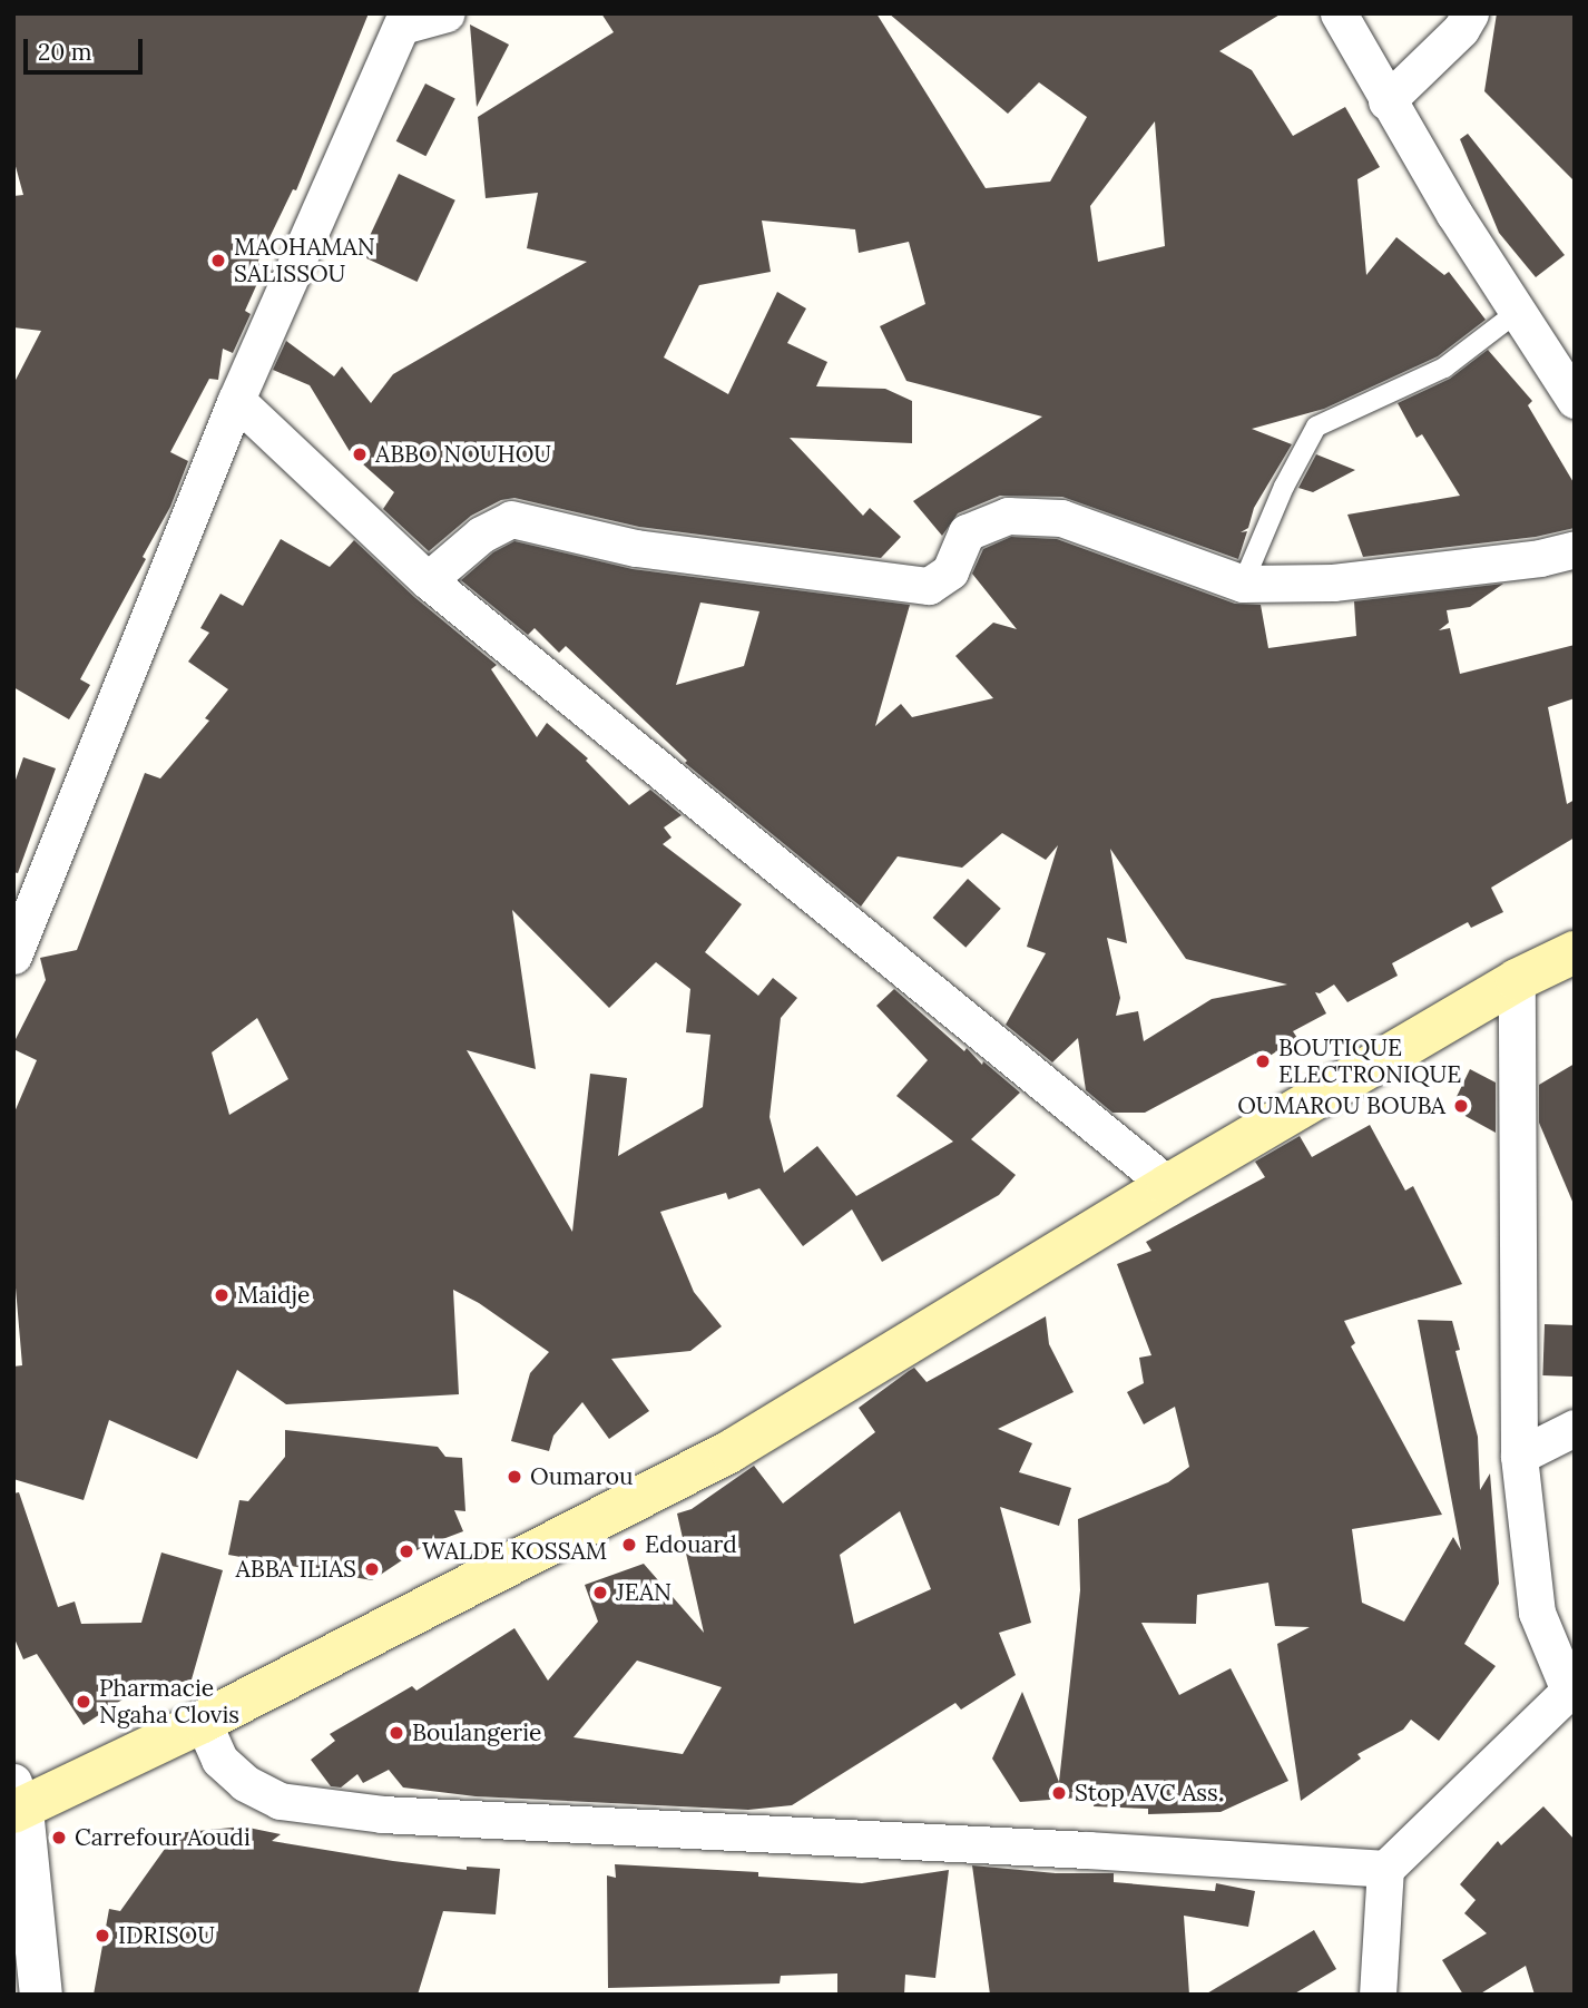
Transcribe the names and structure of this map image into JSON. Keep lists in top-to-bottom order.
{
  "places": [
    "MAOHAMAN SALISSOU",
    "ABBO NOUHOU",
    "BOUTIQUE ELECTRONIQUE",
    "OUMAROU BOUBA",
    "Maidje",
    "Oumarou",
    "Edouard",
    "WALDE KOSSAM",
    "ABBA ILIAS",
    "JEAN",
    "Pharmacie Ngaha Clovis",
    "Boulangerie",
    "Stop AVC Ass.",
    "Carrefour Aoudi",
    "IDRISOU"
  ],
  "scale_bar": "20 m"
}
